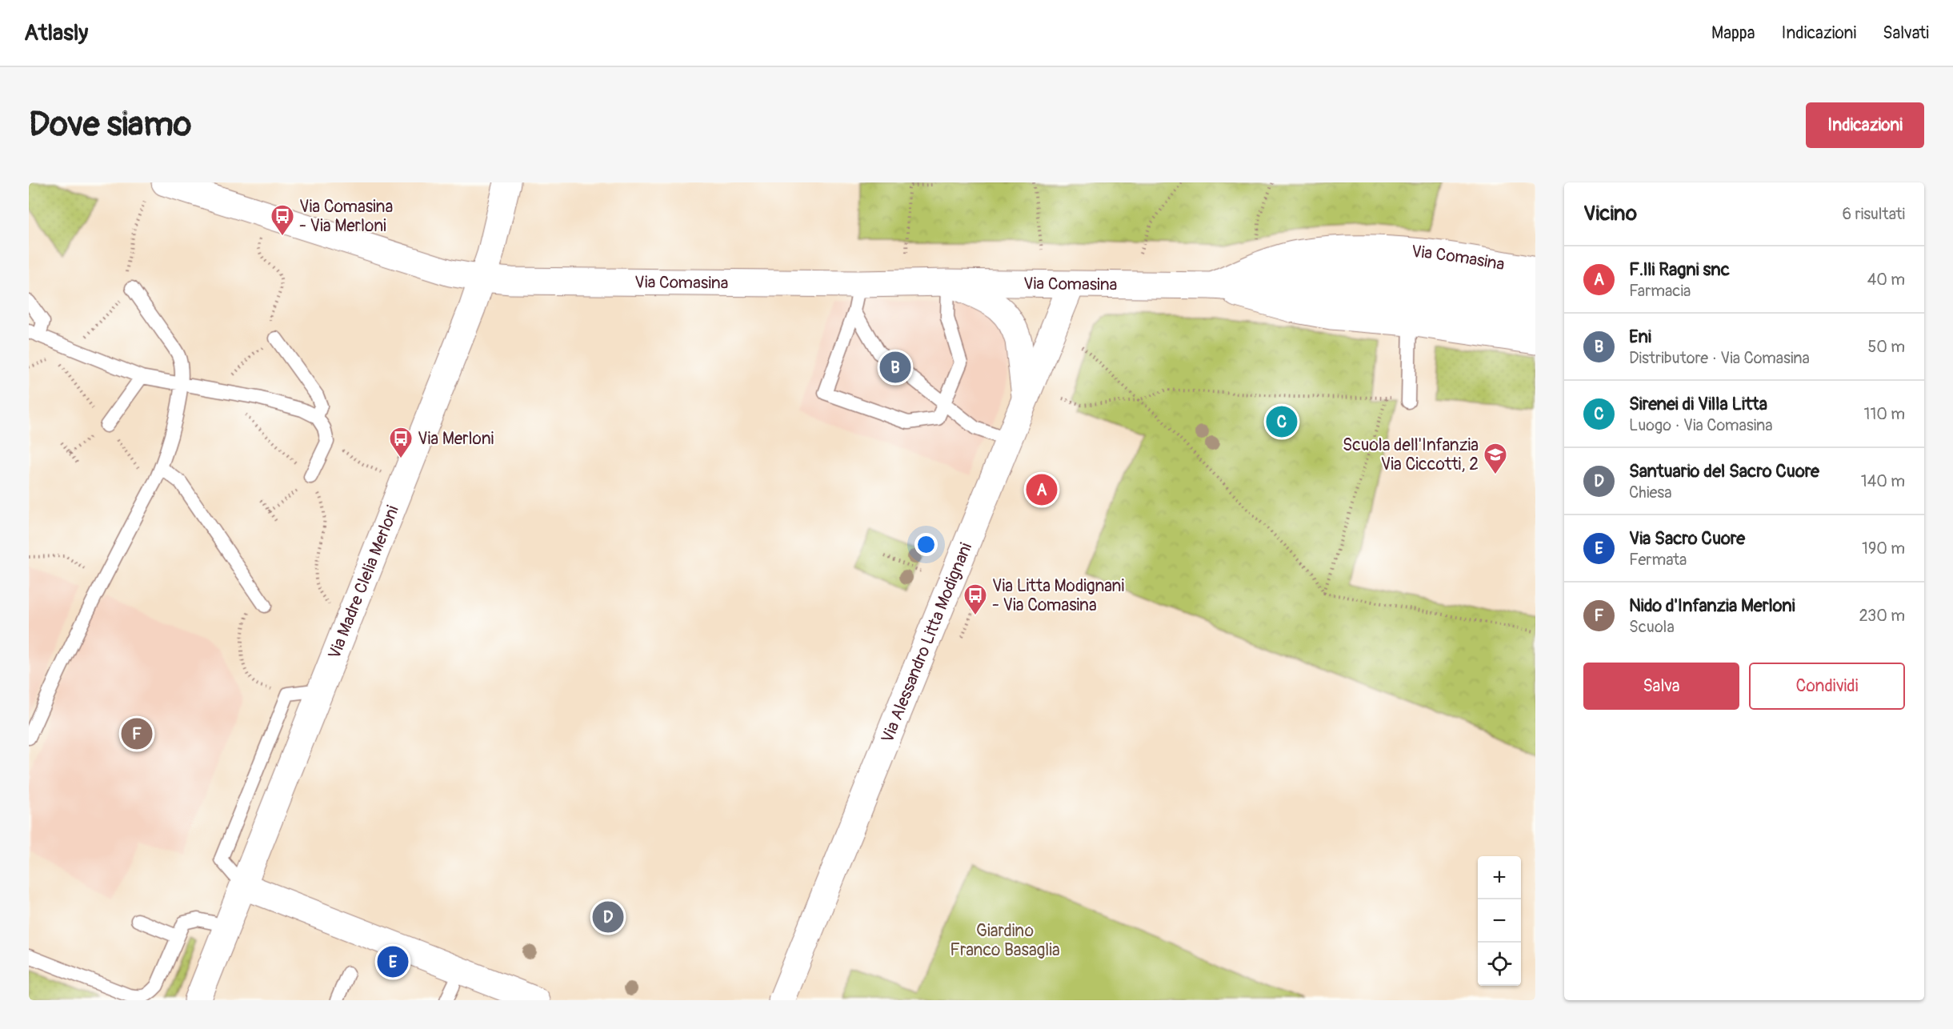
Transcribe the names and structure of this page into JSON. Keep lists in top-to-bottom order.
{
  "streets": {
    "street": ["Via Comasina", "Via Madre Clelia Merloni", "Via Alessandro Litta Modignani"]
  },
  "crossings": [
    ["Via Comasina", "Via Madre Clelia Merloni"],
    ["Via Comasina", "Via Alessandro Litta Modignani"]
  ],
  "parks": ["Giardino Franco Basaglia"],
  "places": {
    "bus stop": ["Via Comasina - Via Merloni", "Via Merloni", "Via Litta Modignani - Via Comasina"],
    "school or university": ["Scuola dell'Infanzia Via Ciccotti, 2"]
  },
  "page": {
    "header": "Atlasly",
    "nav": ["Mappa", "Indicazioni", "Salvati"],
    "buttons": [
      "Indicazioni",
      ["Salva", "Condividi"]
    ],
    "title": "Dove siamo",
    "heading": ["Vicino", "6 risultati"],
    "list": [
      {
        "mark": "A",
        "name": "F.lli Ragni snc",
        "note": "Farmacia",
        "value": "40 m"
      },
      {
        "mark": "B",
        "name": "Eni",
        "note": "Distributore · Via Comasina",
        "value": "50 m"
      },
      {
        "mark": "C",
        "name": "Sirenei di Villa Litta",
        "note": "Luogo · Via Comasina",
        "value": "110 m"
      },
      {
        "mark": "D",
        "name": "Santuario del Sacro Cuore",
        "note": "Chiesa",
        "value": "140 m"
      },
      {
        "mark": "E",
        "name": "Via Sacro Cuore",
        "note": "Fermata",
        "value": "190 m"
      },
      {
        "mark": "F",
        "name": "Nido d'Infanzia Merloni",
        "note": "Scuola",
        "value": "230 m"
      }
    ],
    "pins": [
      "B",
      "C",
      "A",
      "F",
      "D",
      "E"
    ],
    "map_buttons": ["+", "−"]
  }
}
